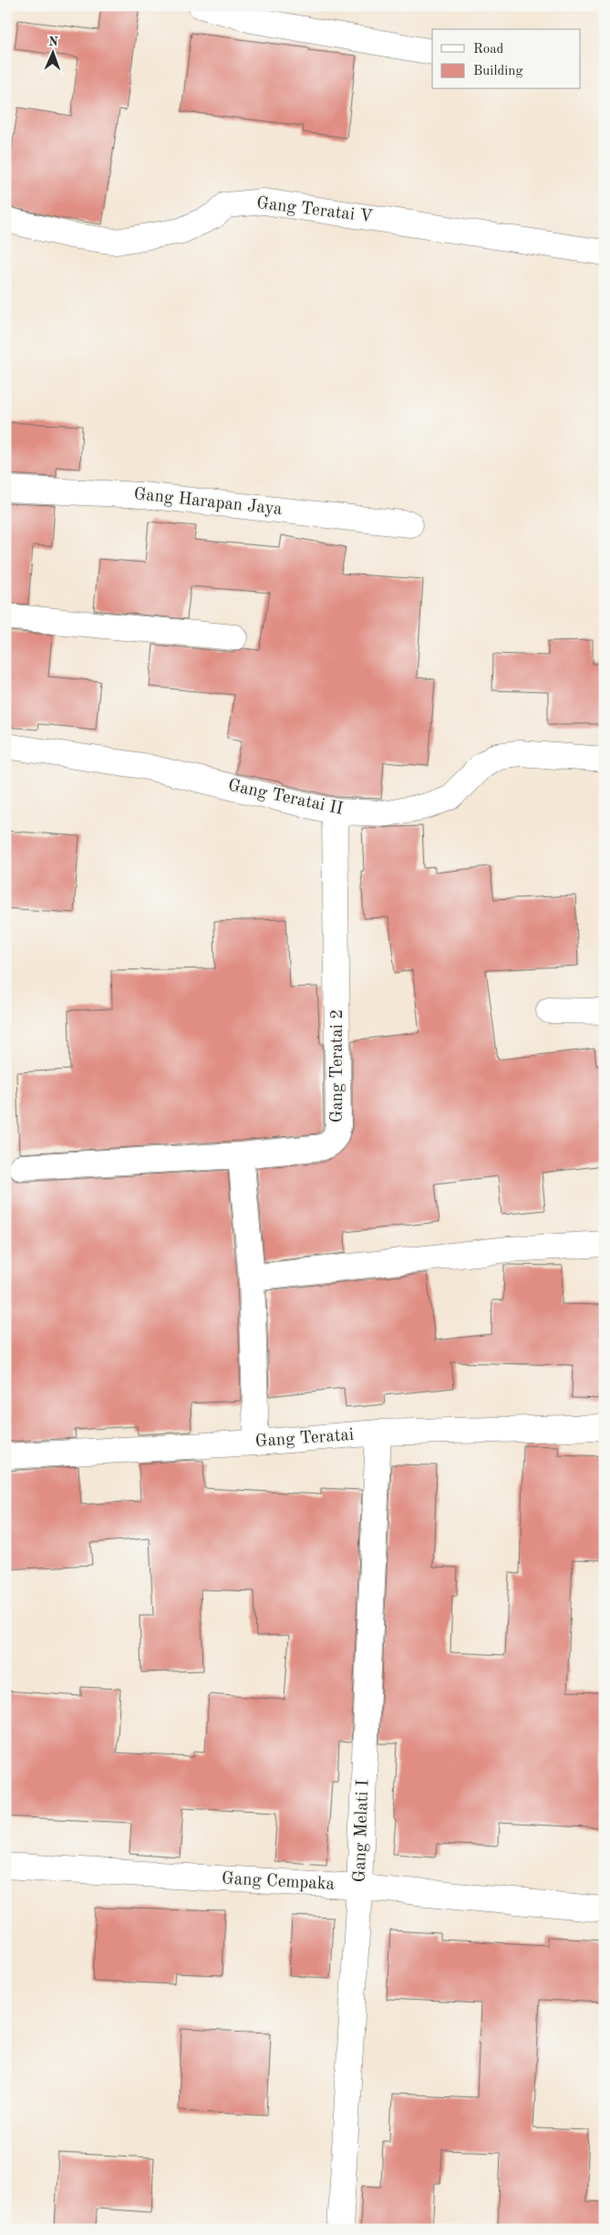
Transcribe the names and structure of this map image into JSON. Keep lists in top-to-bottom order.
{
  "streets": {
    "street": [
      "Gang Teratai V",
      "Gang Harapan Jaya",
      "Gang Teratai II",
      "Gang Teratai 2",
      "Gang Teratai",
      "Gang Melati I",
      "Gang Cempaka"
    ]
  },
  "crossings": [
    ["Gang Teratai II", "Gang Teratai 2"],
    ["Gang Teratai", "Gang Melati I"],
    ["Gang Melati I", "Gang Cempaka"]
  ],
  "legend": ["Road", "Building"],
  "north": "top"
}
